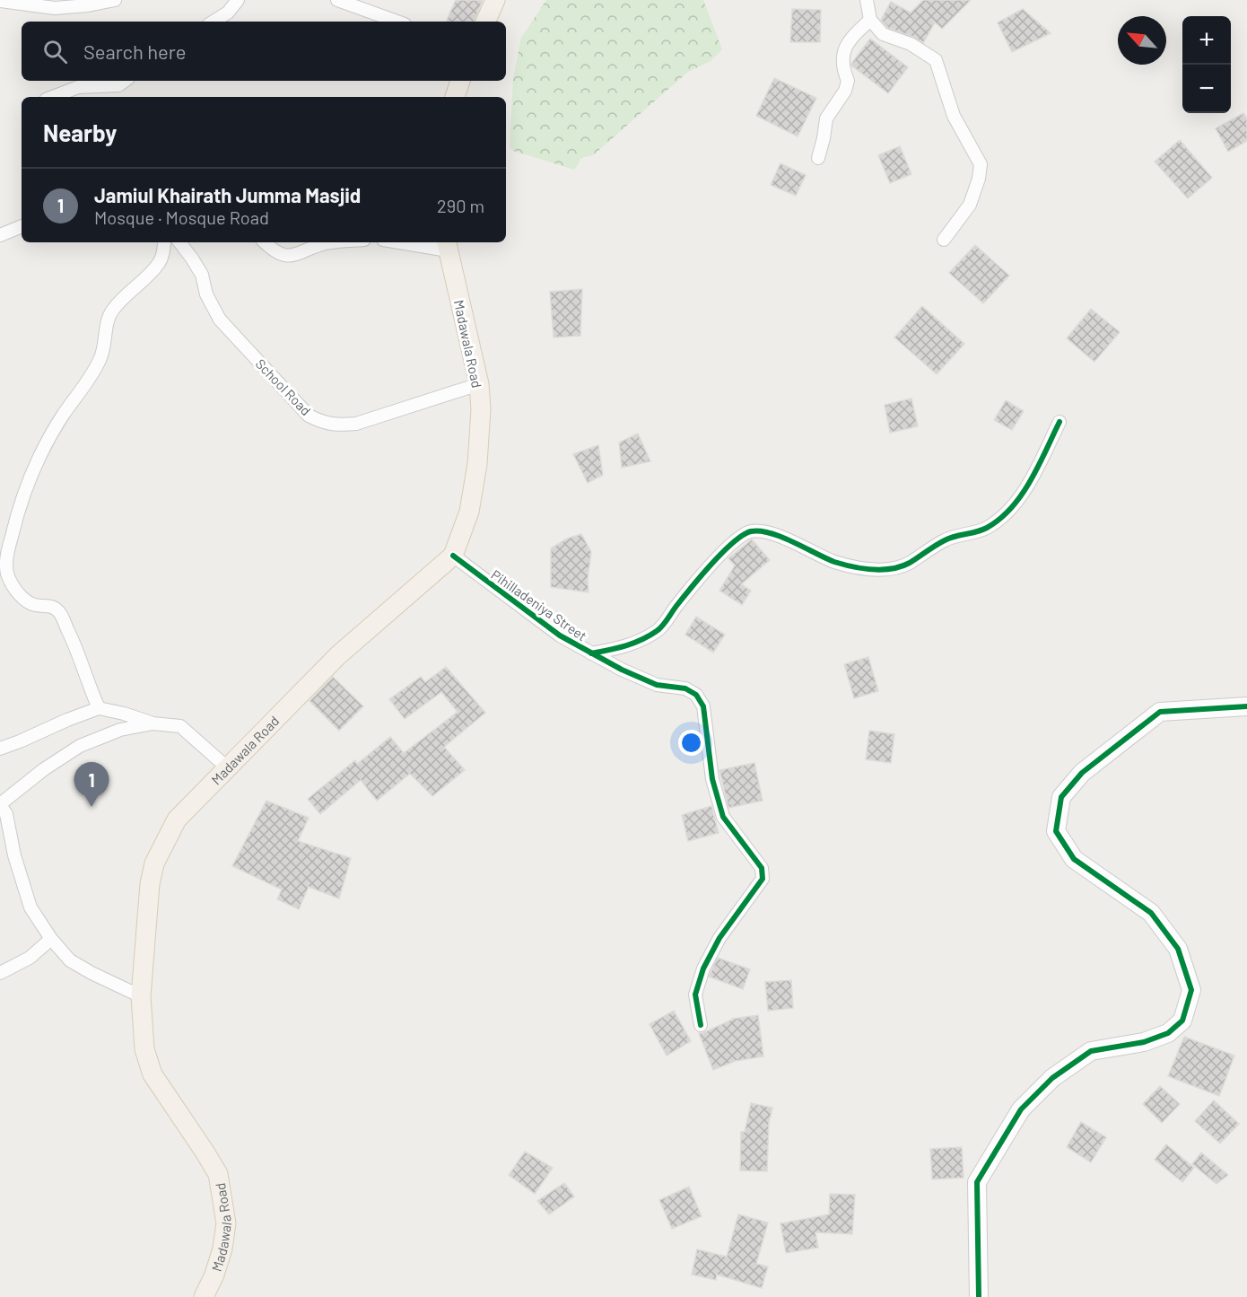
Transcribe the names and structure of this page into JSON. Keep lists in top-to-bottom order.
{
  "streets": {
    "main road": ["Madawala Road"],
    "street": ["School Road", "Pihilladeniya Street"]
  },
  "crossings": [
    ["Madawala Road", "School Road"],
    ["Madawala Road", "Pihilladeniya Street"]
  ],
  "north": "top left",
  "page": {
    "map_buttons": ["+", "−"],
    "search": "Search here",
    "heading": "Nearby",
    "list": [
      {
        "mark": "1",
        "name": "Jamiul Khairath Jumma Masjid",
        "note": "Mosque · Mosque Road",
        "value": "290 m"
      }
    ],
    "pins": "1"
  }
}
